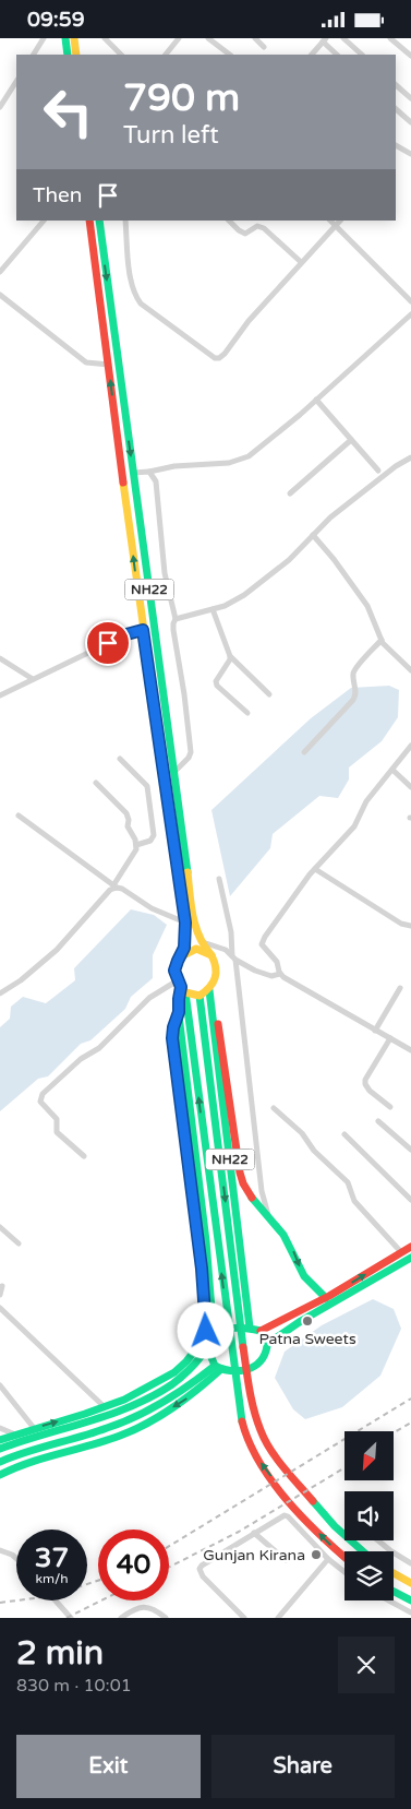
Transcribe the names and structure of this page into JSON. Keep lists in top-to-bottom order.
{
  "streets": {
    "main road": ["NH22"]
  },
  "places": ["Patna Sweets", "Gunjan Kirana"],
  "north": "bottom left",
  "page": {
    "status": "09:59",
    "turn": ["790 m", "Turn left"],
    "then": "Then",
    "speed": "37 km/h",
    "limit": "40",
    "heading": ["2 min", "830 m · 10:01"],
    "buttons": ["Exit", "Share"]
  }
}
